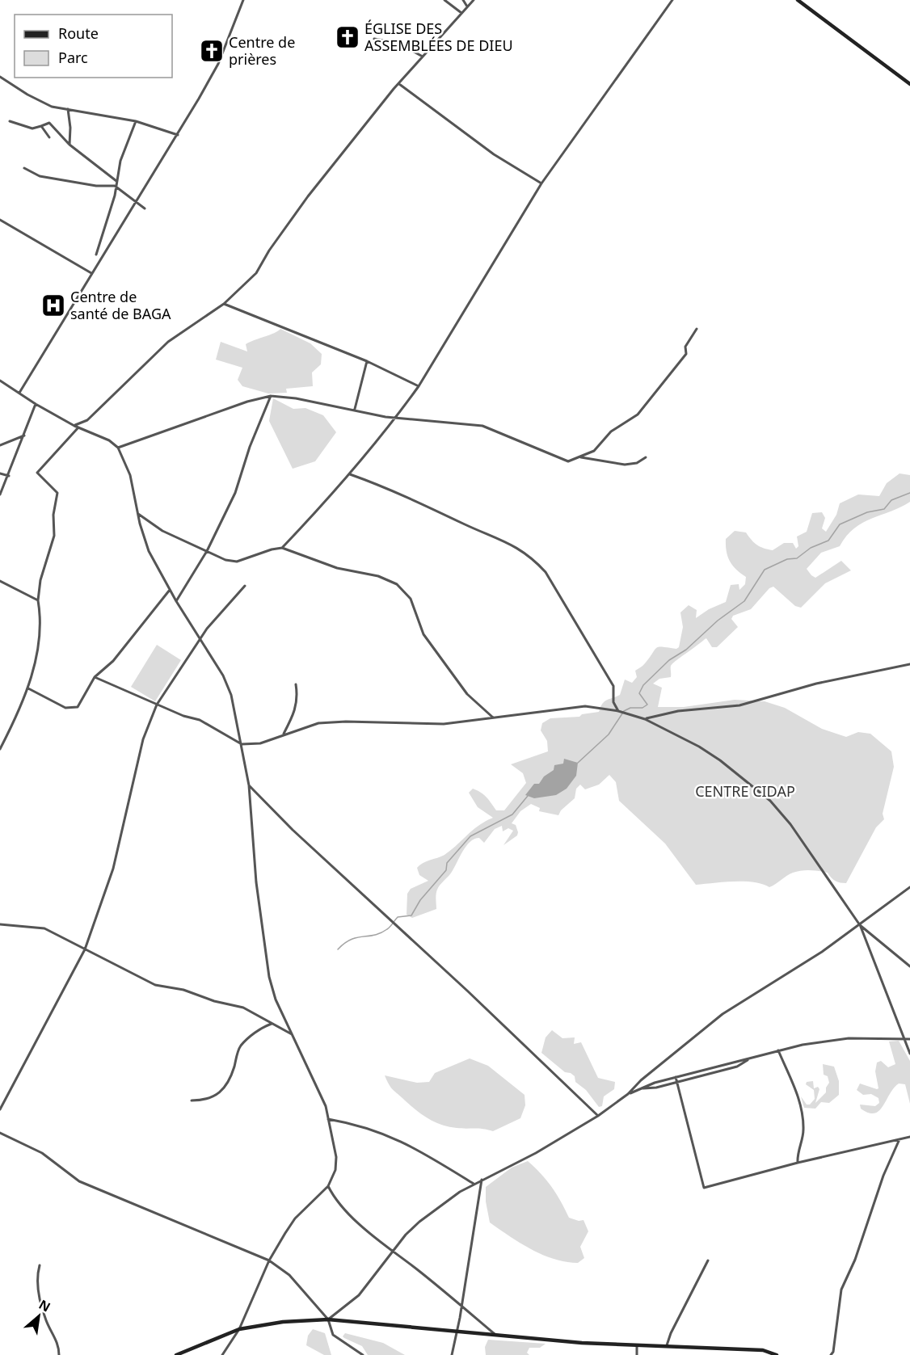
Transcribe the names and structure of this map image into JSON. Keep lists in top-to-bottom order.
{
  "parks": ["CENTRE CIDAP"],
  "places": {
    "church": ["ÉGLISE DES ASSEMBLÉES DE DIEU", "Centre de prières"],
    "hospital": ["Centre de santé de BAGA"]
  },
  "legend": ["Route", "Parc"],
  "north": "top right"
}
